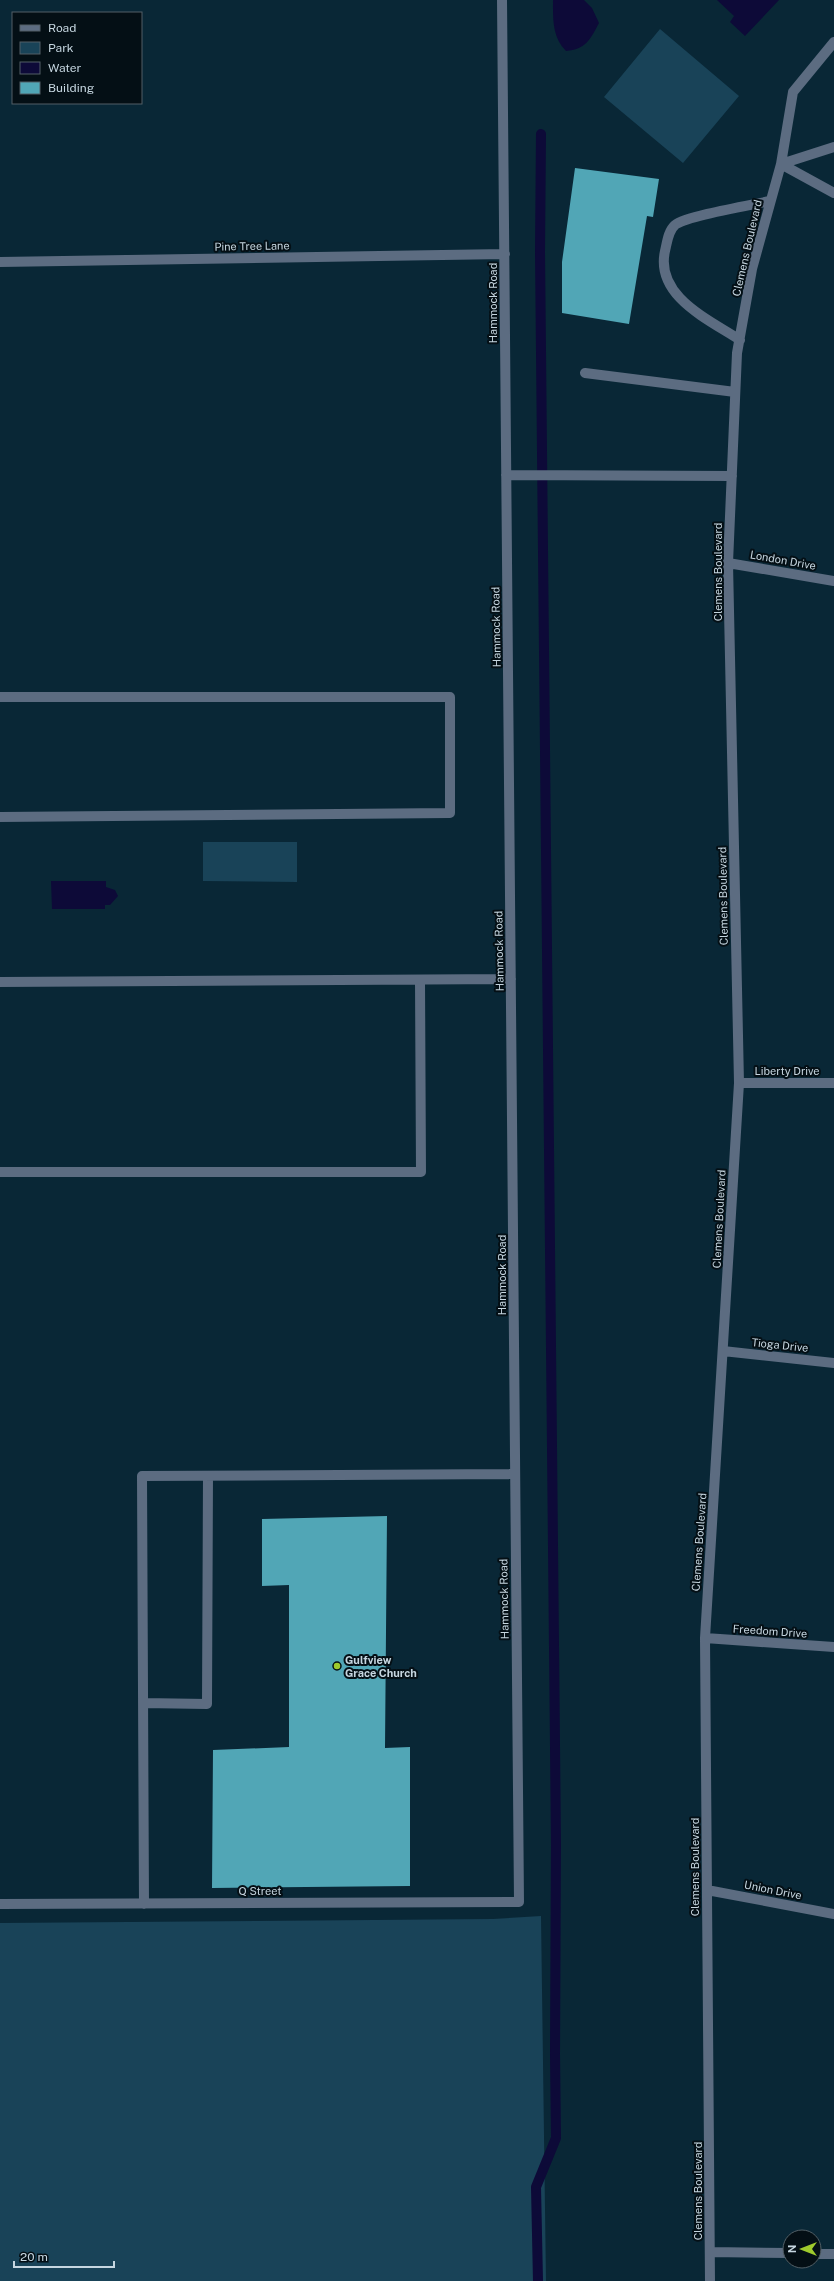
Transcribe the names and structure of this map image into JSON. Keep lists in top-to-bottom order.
{
  "streets": {
    "street": [
      "Pine Tree Lane",
      "Clemens Boulevard",
      "Hammock Road",
      "London Drive",
      "Liberty Drive",
      "Tioga Drive",
      "Freedom Drive",
      "Union Drive",
      "Q Street"
    ]
  },
  "crossings": [
    ["Pine Tree Lane", "Hammock Road"],
    ["Clemens Boulevard", "London Drive"],
    ["Clemens Boulevard", "Liberty Drive"],
    ["Clemens Boulevard", "Tioga Drive"],
    ["Clemens Boulevard", "Freedom Drive"],
    ["Clemens Boulevard", "Union Drive"],
    ["Hammock Road", "Q Street"]
  ],
  "places": ["Gulfview Grace Church"],
  "legend": [
    "Road",
    "Park",
    "Water",
    "Building"
  ],
  "scale_bar": "20 m",
  "north": "left"
}
